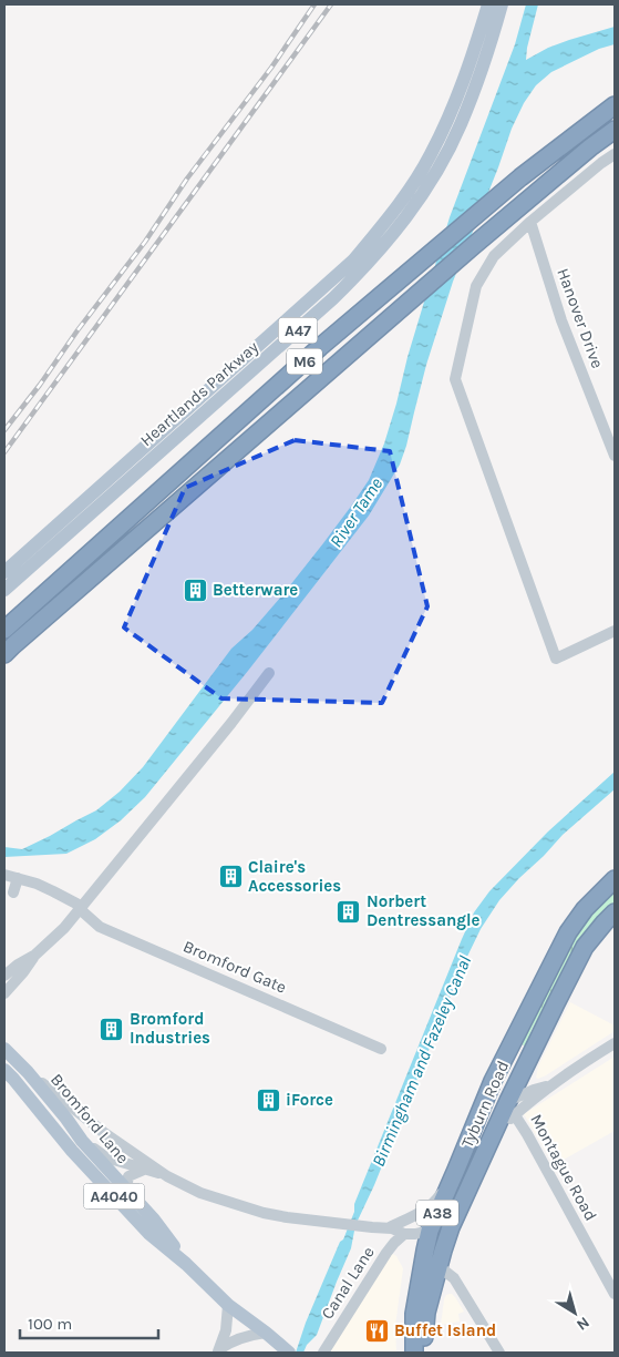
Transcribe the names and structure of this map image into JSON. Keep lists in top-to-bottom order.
{
  "streets": {
    "highway": ["M6", "Tyburn Road", "A38"],
    "main road": [
      "A47",
      "Heartlands Parkway",
      "Bromford Lane",
      "A4040"
    ],
    "street": [
      "Hanover Drive",
      "Bromford Gate",
      "Montague Road",
      "Canal Lane"
    ]
  },
  "crossings": [
    ["Tyburn Road", "Montague Road"]
  ],
  "water": ["River Tame", "Birmingham and Fazeley Canal"],
  "places": {
    "building": [
      "Betterware",
      "Claire's Accessories",
      "Norbert Dentressangle",
      "Bromford Industries",
      "iForce"
    ],
    "restaurant": ["Buffet Island"]
  },
  "scale_bar": "100 m",
  "north": "bottom right"
}
